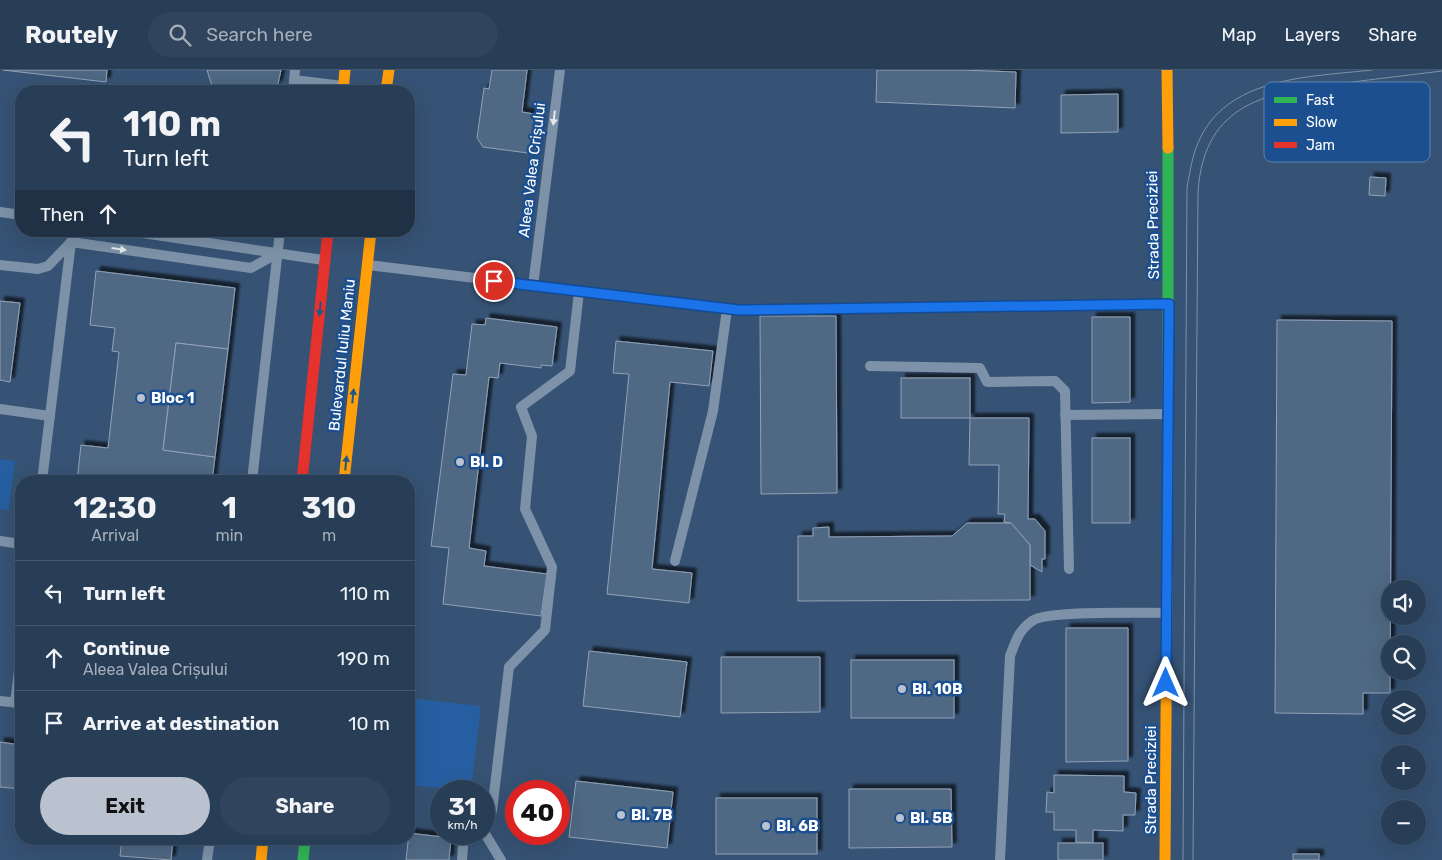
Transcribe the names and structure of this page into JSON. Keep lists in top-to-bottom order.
{
  "streets": {
    "street": ["Strada Preciziei", "Bulevardul Iuliu Maniu"],
    "lane": ["Aleea Valea Crișului"]
  },
  "one_way": ["Aleea Valea Crișului"],
  "places": [
    "Bloc 1",
    "Bl. D",
    "Bl. 10B",
    "Bl. 7B",
    "Bl. 5B",
    "Bl. 6B"
  ],
  "legend": ["Fast", "Slow", "Jam"],
  "page": {
    "header": "Routely",
    "search": "Search here",
    "nav": ["Map", "Layers", "Share"],
    "turn": ["110 m", "Turn left"],
    "then": "Then",
    "eta": [
      "12:30",
      "Arrival",
      "1",
      "min",
      "310",
      "m"
    ],
    "list": [
      {
        "name": "Turn left",
        "value": "110 m"
      },
      {
        "name": "Continue",
        "note": "Aleea Valea Crișului",
        "value": "190 m"
      },
      {
        "name": "Arrive at destination",
        "value": "10 m"
      }
    ],
    "map_buttons": ["+", "−"],
    "buttons": ["Exit", "Share"],
    "speed": "31 km/h",
    "limit": "40"
  }
}
